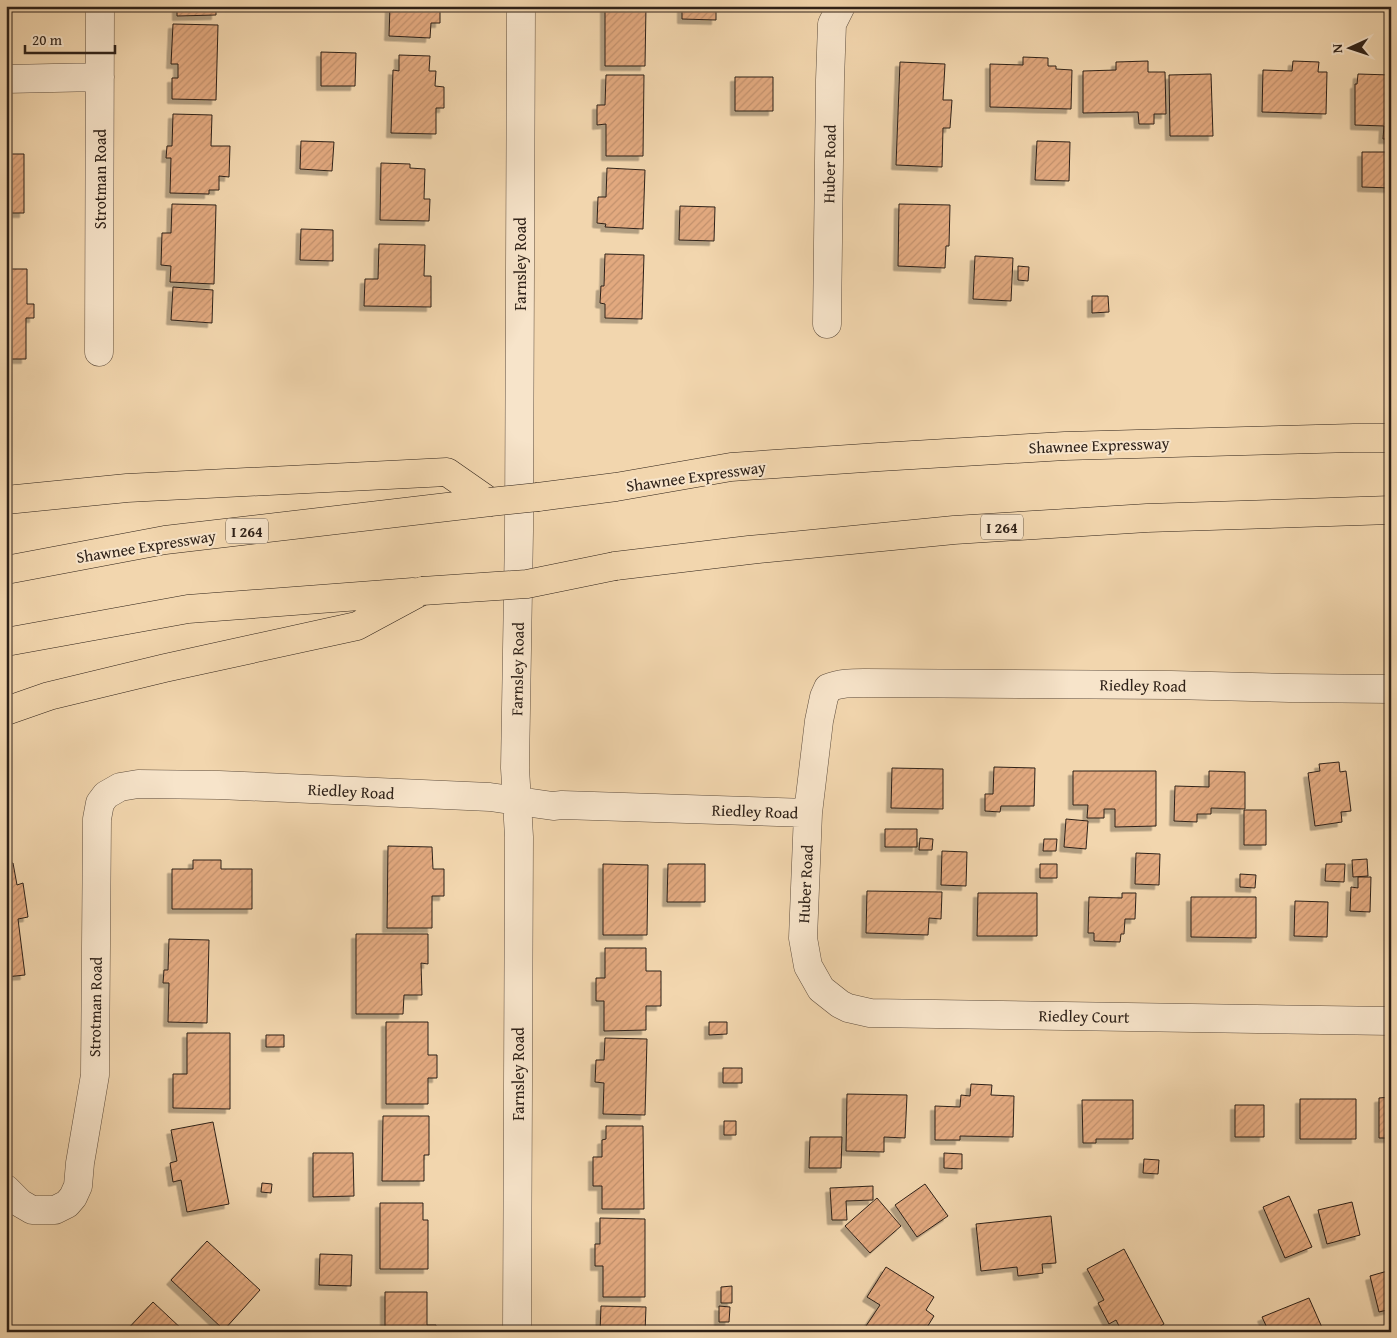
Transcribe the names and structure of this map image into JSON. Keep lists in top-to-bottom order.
{
  "streets": {
    "highway": ["Shawnee Expressway", "I 264"],
    "street": [
      "Huber Road",
      "Strotman Road",
      "Farnsley Road",
      "Riedley Road",
      "Riedley Court"
    ]
  },
  "crossings": [
    ["Huber Road", "Riedley Road"],
    ["Huber Road", "Riedley Court"],
    ["Strotman Road", "Riedley Road"],
    ["Farnsley Road", "Riedley Road"]
  ],
  "scale_bar": "20 m",
  "north": "left"
}
